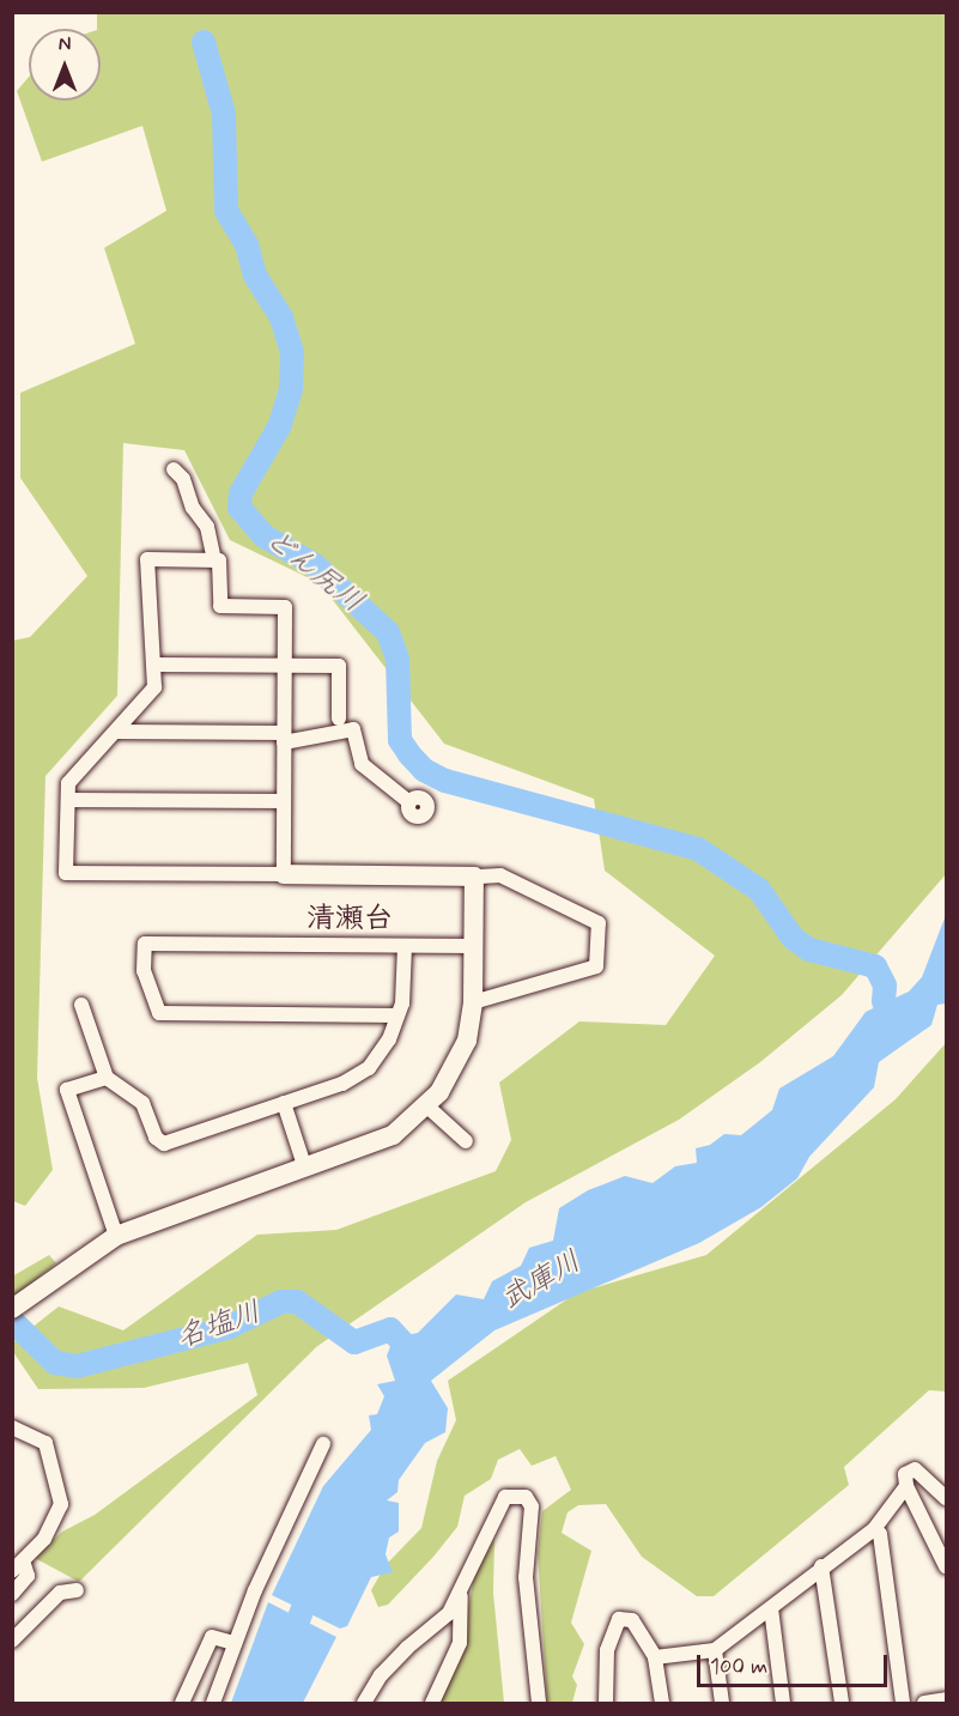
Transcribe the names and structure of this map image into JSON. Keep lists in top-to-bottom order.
{
  "districts": ["清瀬台"],
  "water": ["どん尻川", "武庫川", "名塩川"],
  "scale_bar": "100 m",
  "north": "top"
}
